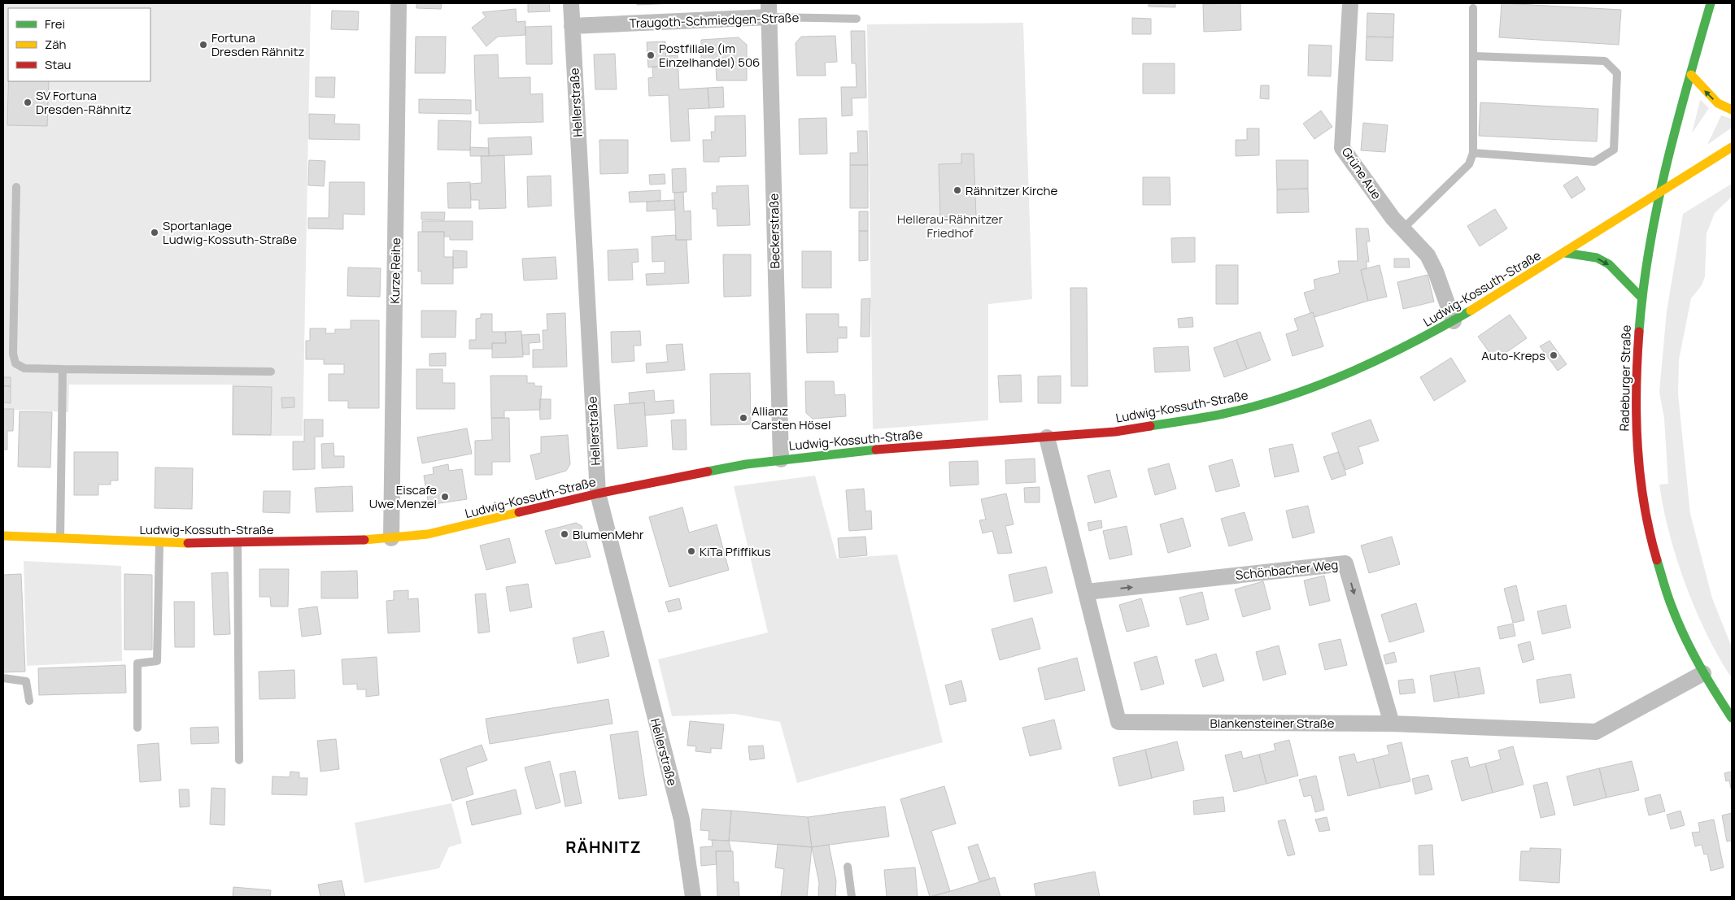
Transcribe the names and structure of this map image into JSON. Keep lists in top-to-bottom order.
{
  "streets": {
    "street": [
      "Traugoth-Schmiedgen-Straße",
      "Hellerstraße",
      "Grüne Aue",
      "Beckerstraße",
      "Kurze Reihe",
      "Ludwig-Kossuth-Straße",
      "Radeburger Straße",
      "Schönbacher Weg",
      "Blankensteiner Straße"
    ]
  },
  "crossings": [
    ["Traugoth-Schmiedgen-Straße", "Hellerstraße"],
    ["Traugoth-Schmiedgen-Straße", "Beckerstraße"],
    ["Hellerstraße", "Ludwig-Kossuth-Straße"],
    ["Grüne Aue", "Ludwig-Kossuth-Straße"],
    ["Beckerstraße", "Ludwig-Kossuth-Straße"],
    ["Kurze Reihe", "Ludwig-Kossuth-Straße"],
    ["Ludwig-Kossuth-Straße", "Radeburger Straße"],
    ["Ludwig-Kossuth-Straße", "Blankensteiner Straße"],
    ["Radeburger Straße", "Blankensteiner Straße"],
    ["Schönbacher Weg", "Blankensteiner Straße"]
  ],
  "districts": ["RÄHNITZ"],
  "parks": ["Hellerau-Rähnitzer Friedhof"],
  "places": [
    "Fortuna Dresden Rähnitz",
    "Postfiliale (im Einzelhandel) 506",
    "SV Fortuna Dresden-Rähnitz",
    "Rähnitzer Kirche",
    "Sportanlage Ludwig-Kossuth-Straße",
    "Auto-Kreps",
    "Allianz Carsten Hösel",
    "Eiscafe Uwe Menzel",
    "BlumenMehr",
    "KiTa Pfiffikus"
  ],
  "legend": ["Frei", "Zäh", "Stau"]
}
